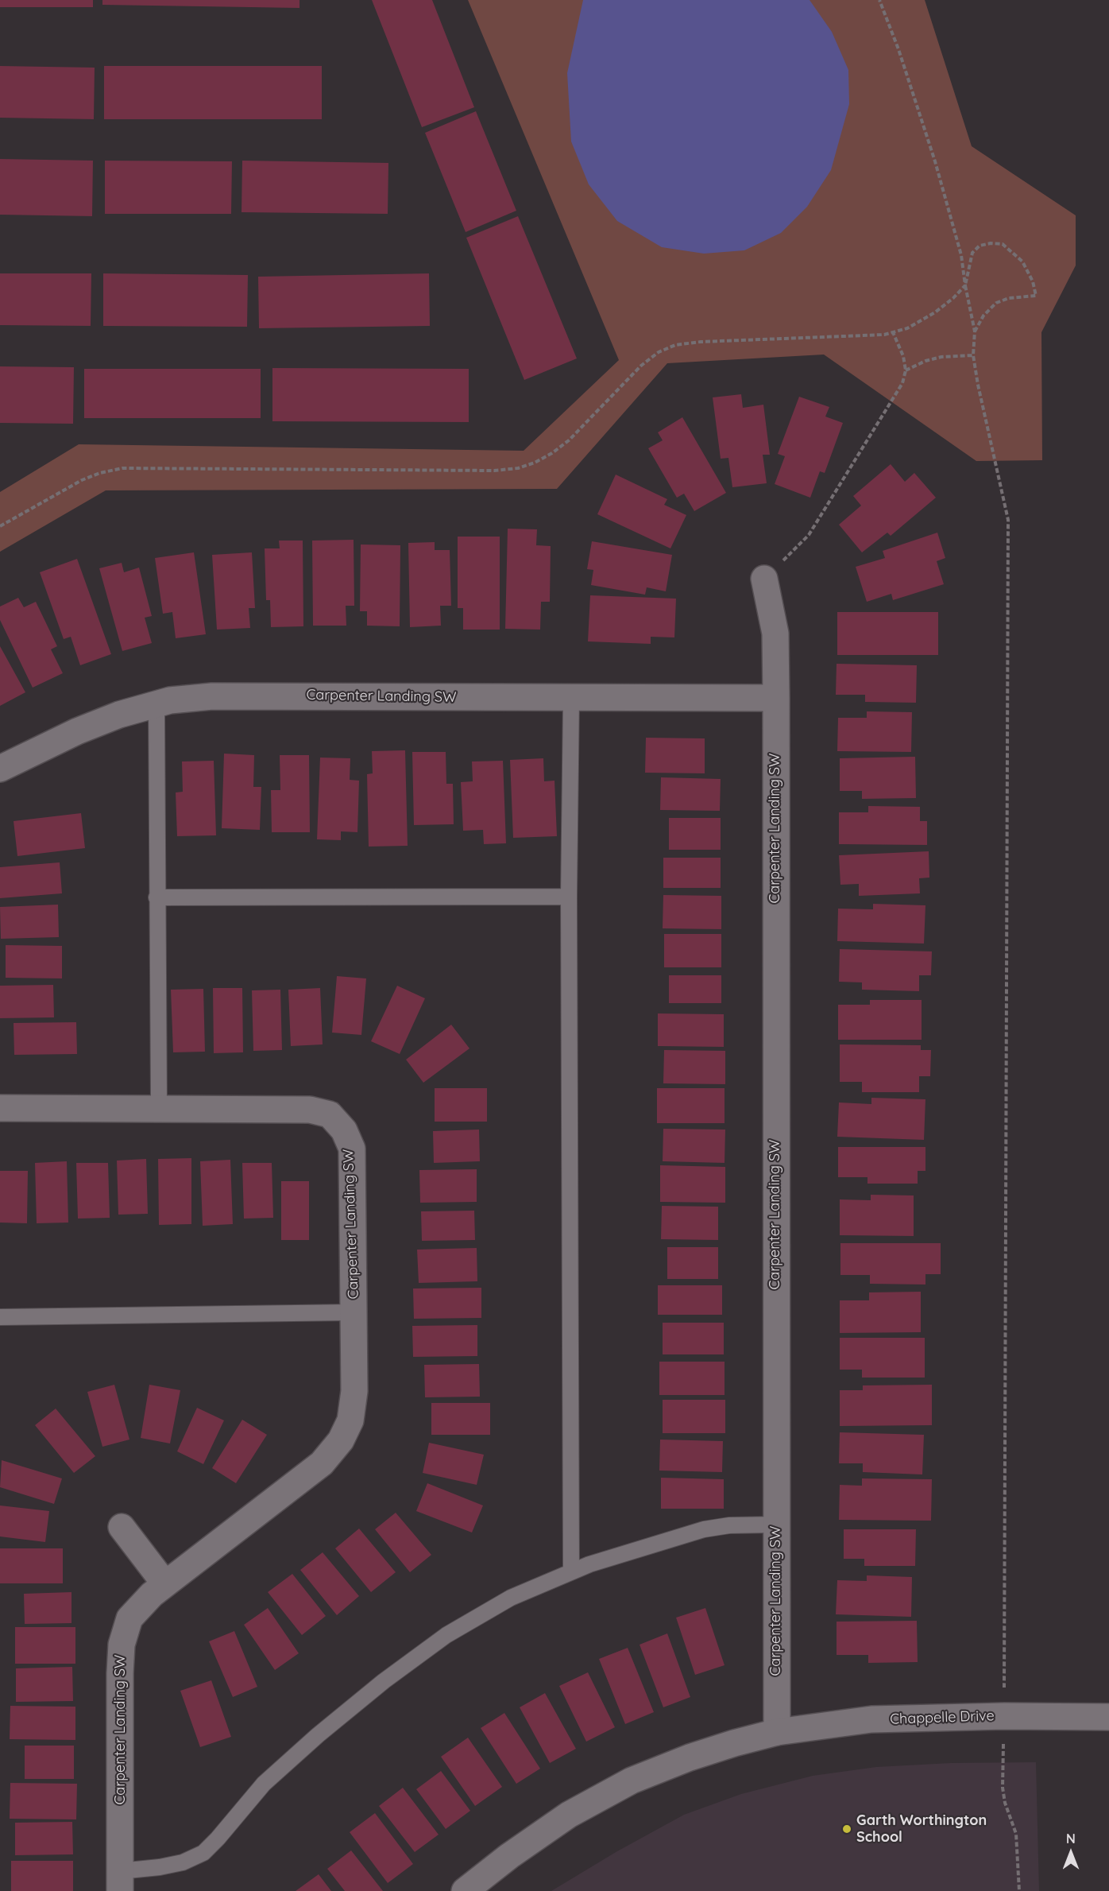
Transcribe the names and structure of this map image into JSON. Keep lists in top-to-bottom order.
{
  "streets": {
    "street": ["Carpenter Landing SW", "Chappelle Drive"]
  },
  "crossings": [
    ["Carpenter Landing SW", "Chappelle Drive"]
  ],
  "places": ["Garth Worthington School"],
  "north": "top"
}
